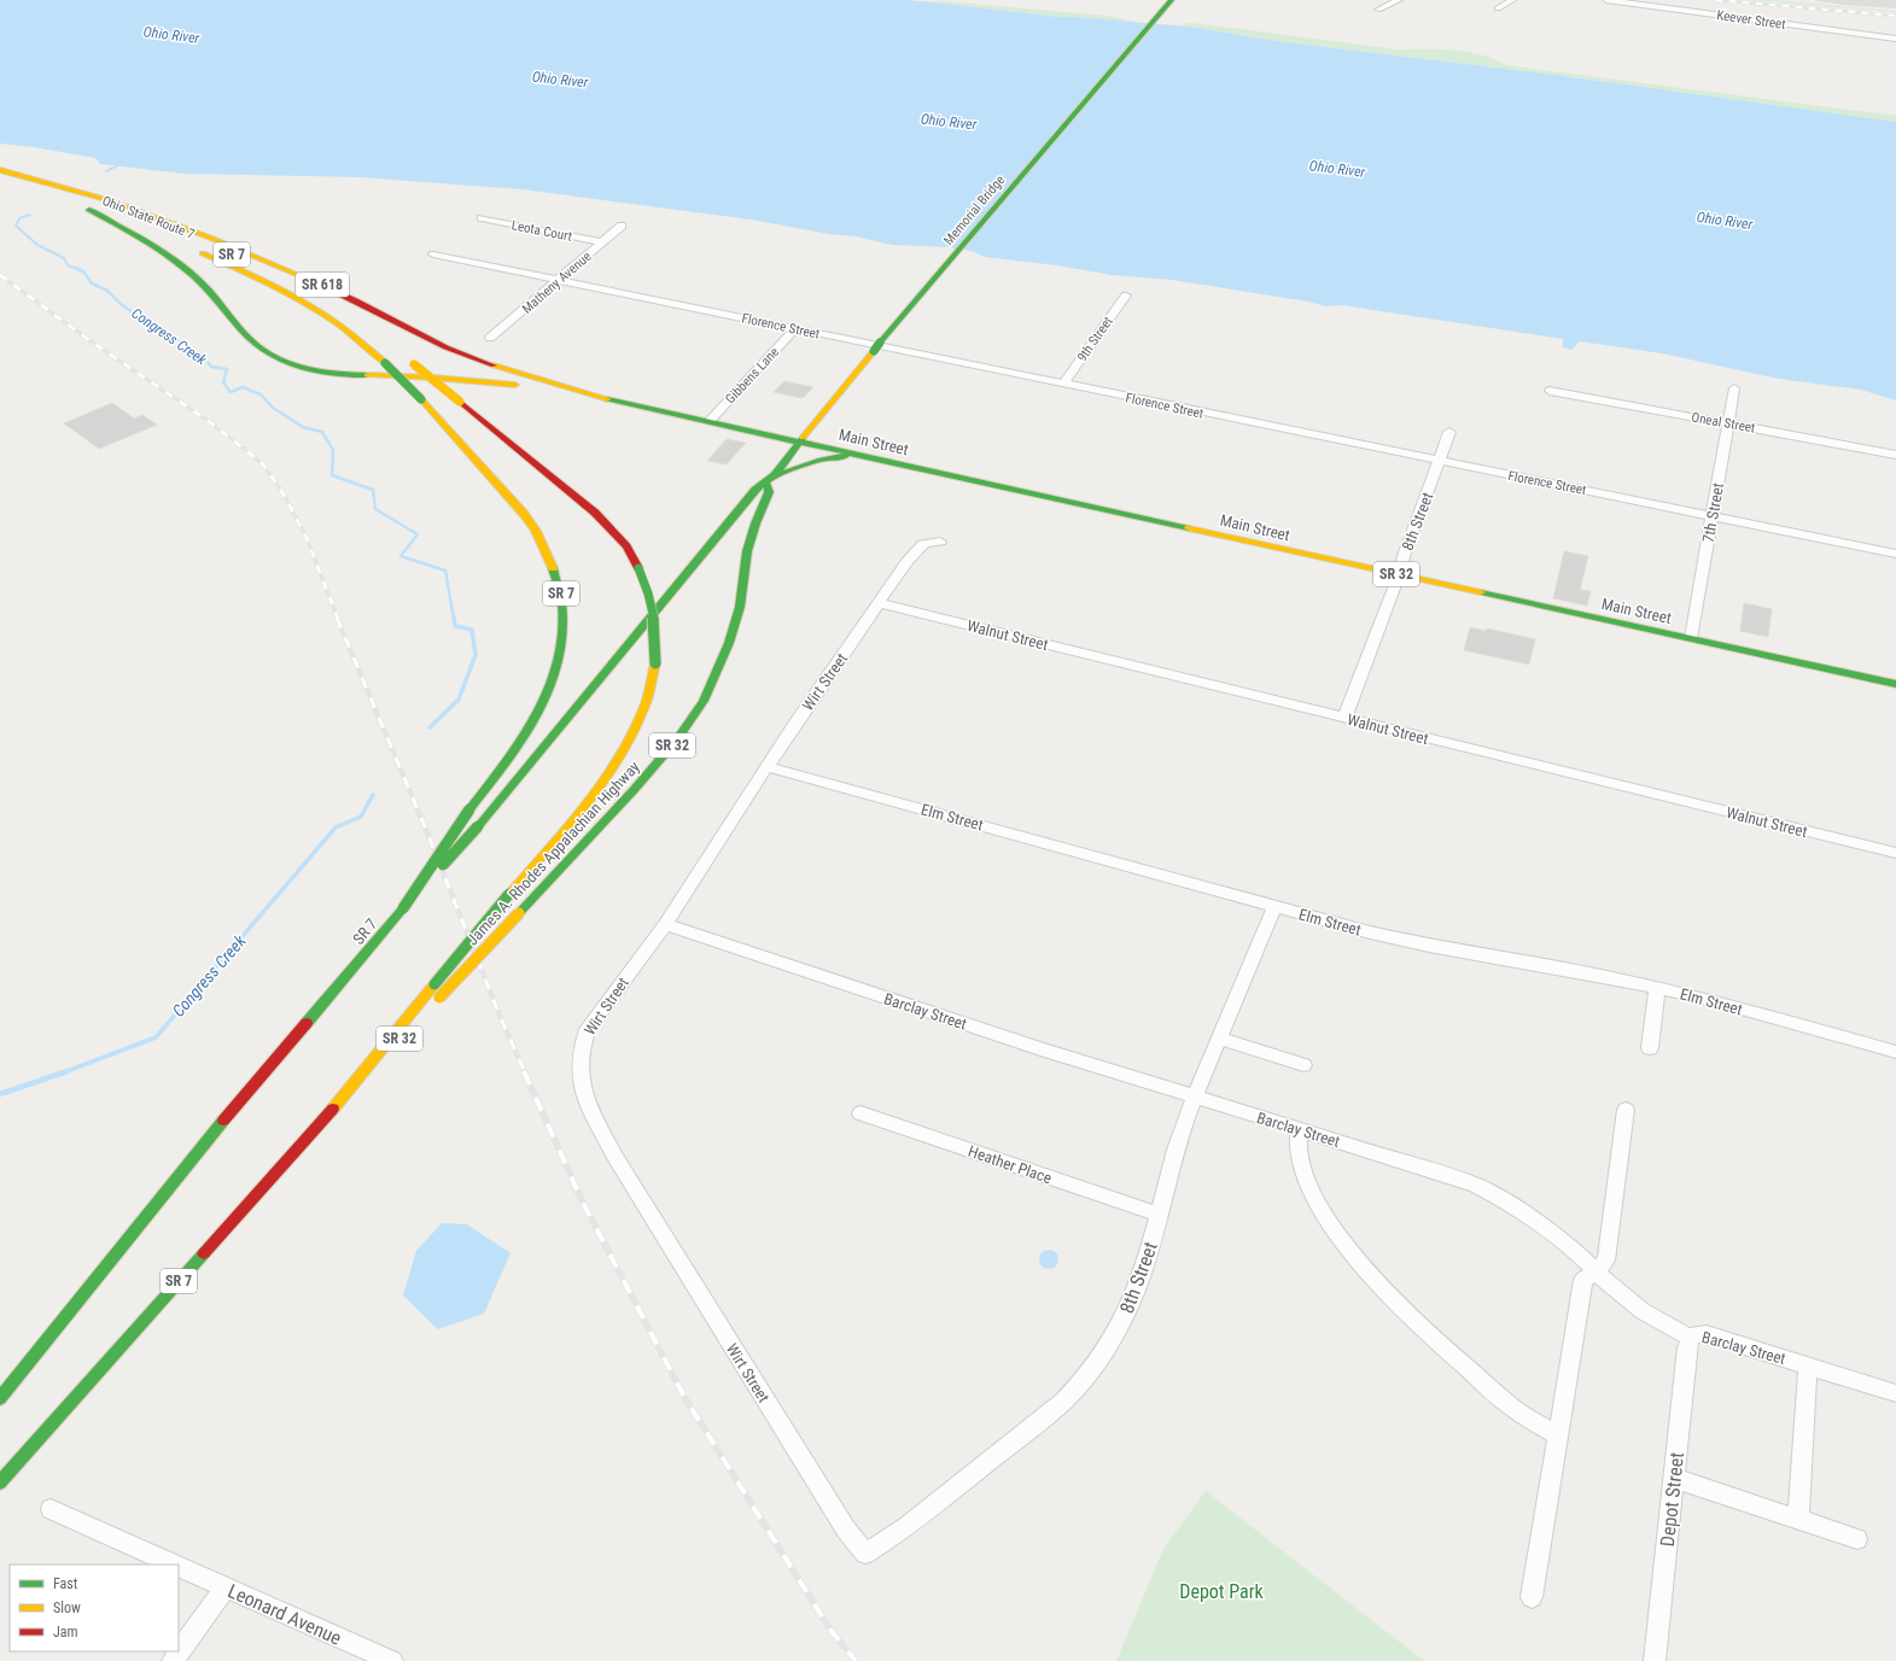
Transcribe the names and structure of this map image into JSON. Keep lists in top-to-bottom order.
{
  "streets": {
    "main road": [
      "Memorial Bridge",
      "Ohio State Route 7",
      "SR 7",
      "SR 618",
      "Main Street",
      "SR 32",
      "James A. Rhodes Appalachian Highway"
    ],
    "street": [
      "Keever Street",
      "Leota Court",
      "Matheny Avenue",
      "Florence Street",
      "9th Street",
      "Gibbens Lane",
      "Oneal Street",
      "7th Street",
      "8th Street",
      "Walnut Street",
      "Wirt Street",
      "Elm Street",
      "Barclay Street",
      "Heather Place",
      "Depot Street",
      "Leonard Avenue"
    ]
  },
  "crossings": [
    ["Memorial Bridge", "Main Street"],
    ["Memorial Bridge", "James A. Rhodes Appalachian Highway"],
    ["Ohio State Route 7", "SR 7"],
    ["Ohio State Route 7", "SR 618"],
    ["Ohio State Route 7", "Main Street"],
    ["Ohio State Route 7", "James A. Rhodes Appalachian Highway"],
    ["Leota Court", "Matheny Avenue"],
    ["SR 7", "SR 618"],
    ["SR 7", "James A. Rhodes Appalachian Highway"],
    ["Matheny Avenue", "Florence Street"],
    ["SR 618", "Main Street"],
    ["Florence Street", "9th Street"],
    ["Florence Street", "Gibbens Lane"],
    ["Florence Street", "7th Street"],
    ["Florence Street", "8th Street"],
    ["Gibbens Lane", "Main Street"],
    ["Oneal Street", "7th Street"],
    ["Main Street", "7th Street"],
    ["Main Street", "8th Street"],
    ["Main Street", "SR 32"],
    ["Main Street", "James A. Rhodes Appalachian Highway"],
    ["8th Street", "Walnut Street"],
    ["8th Street", "Wirt Street"],
    ["8th Street", "Elm Street"],
    ["8th Street", "Barclay Street"],
    ["8th Street", "Heather Place"],
    ["SR 32", "James A. Rhodes Appalachian Highway"],
    ["Walnut Street", "Wirt Street"],
    ["Wirt Street", "Elm Street"],
    ["Wirt Street", "Barclay Street"],
    ["Barclay Street", "Depot Street"]
  ],
  "water": ["Ohio River", "Congress Creek"],
  "parks": ["Depot Park"],
  "legend": ["Fast", "Slow", "Jam"]
}
